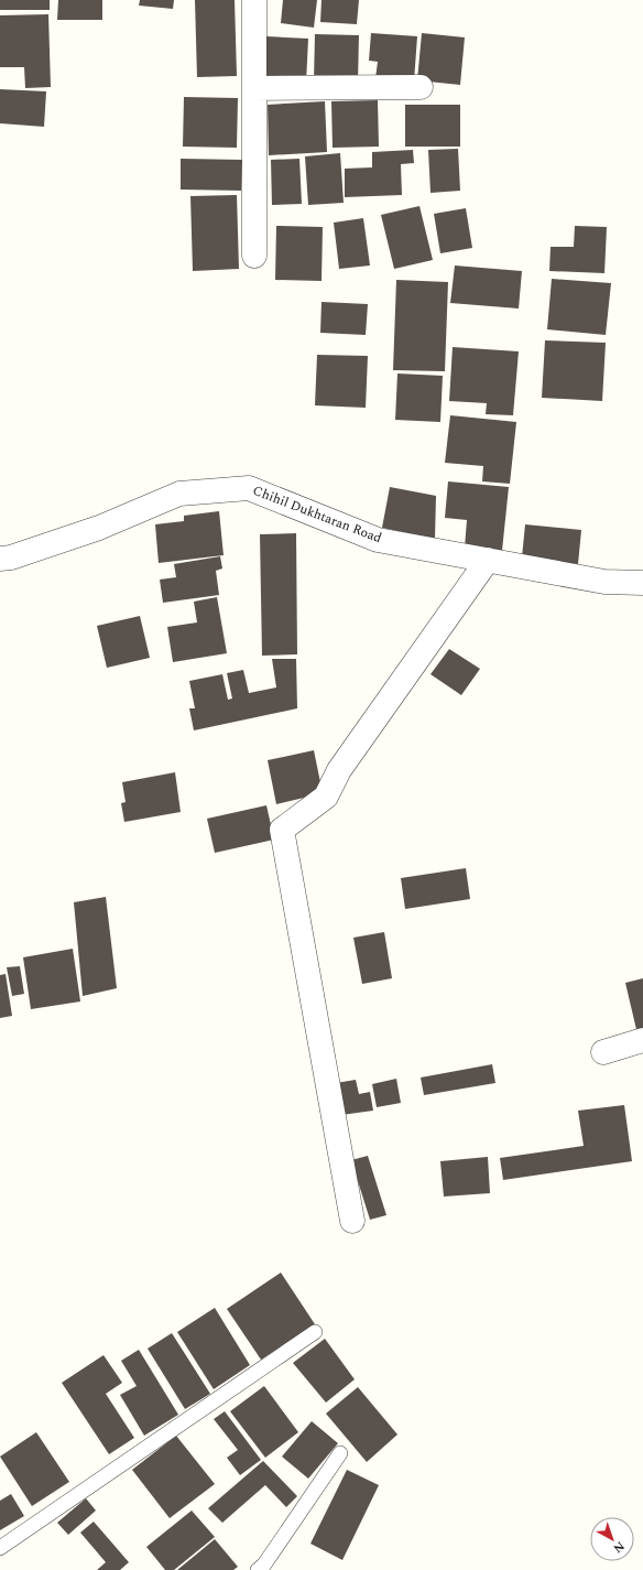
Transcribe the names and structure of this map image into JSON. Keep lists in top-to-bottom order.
{
  "streets": {
    "street": ["Chihil Dukhtaran Road"]
  },
  "north": "bottom right"
}
